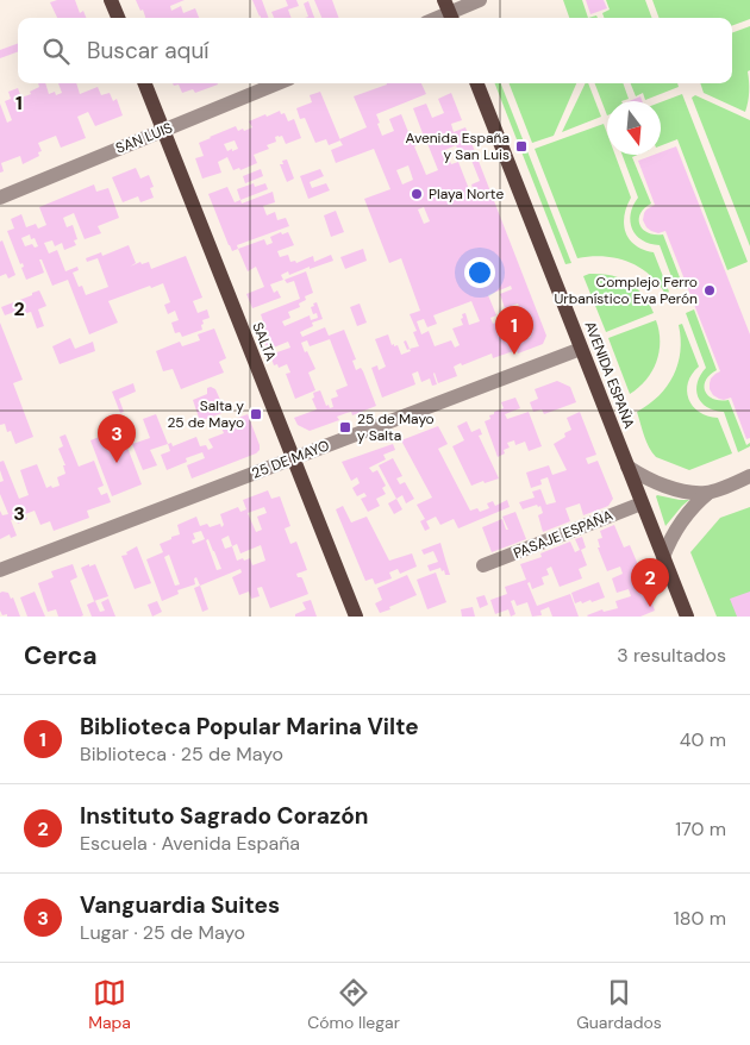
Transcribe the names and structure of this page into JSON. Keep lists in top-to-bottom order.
{
  "streets": {
    "main road": ["SALTA", "AVENIDA ESPAÑA"],
    "street": ["SAN LUIS", "25 DE MAYO", "PASAJE ESPAÑA"]
  },
  "crossings": [
    ["SAN LUIS", "SALTA"],
    ["SALTA", "25 DE MAYO"],
    ["AVENIDA ESPAÑA", "25 DE MAYO"],
    ["AVENIDA ESPAÑA", "PASAJE ESPAÑA"]
  ],
  "places": {
    "transit": ["Avenida España y San Luis", "Salta y 25 de Mayo", "25 de Mayo y Salta"],
    "other": ["Playa Norte", "Complejo Ferro Urbanístico Eva Perón"]
  },
  "north": "bottom",
  "page": {
    "search": "Buscar aquí",
    "pins": ["1", "3", "2"],
    "heading": ["Cerca", "3 resultados"],
    "list": [
      {
        "mark": "1",
        "name": "Biblioteca Popular Marina Vilte",
        "note": "Biblioteca · 25 de Mayo",
        "value": "40 m"
      },
      {
        "mark": "2",
        "name": "Instituto Sagrado Corazón",
        "note": "Escuela · Avenida España",
        "value": "170 m"
      },
      {
        "mark": "3",
        "name": "Vanguardia Suites",
        "note": "Lugar · 25 de Mayo",
        "value": "180 m"
      }
    ],
    "nav": ["Mapa", "Cómo llegar", "Guardados"]
  },
  "grid": {
    "rows": ["1", "2", "3"]
  }
}
